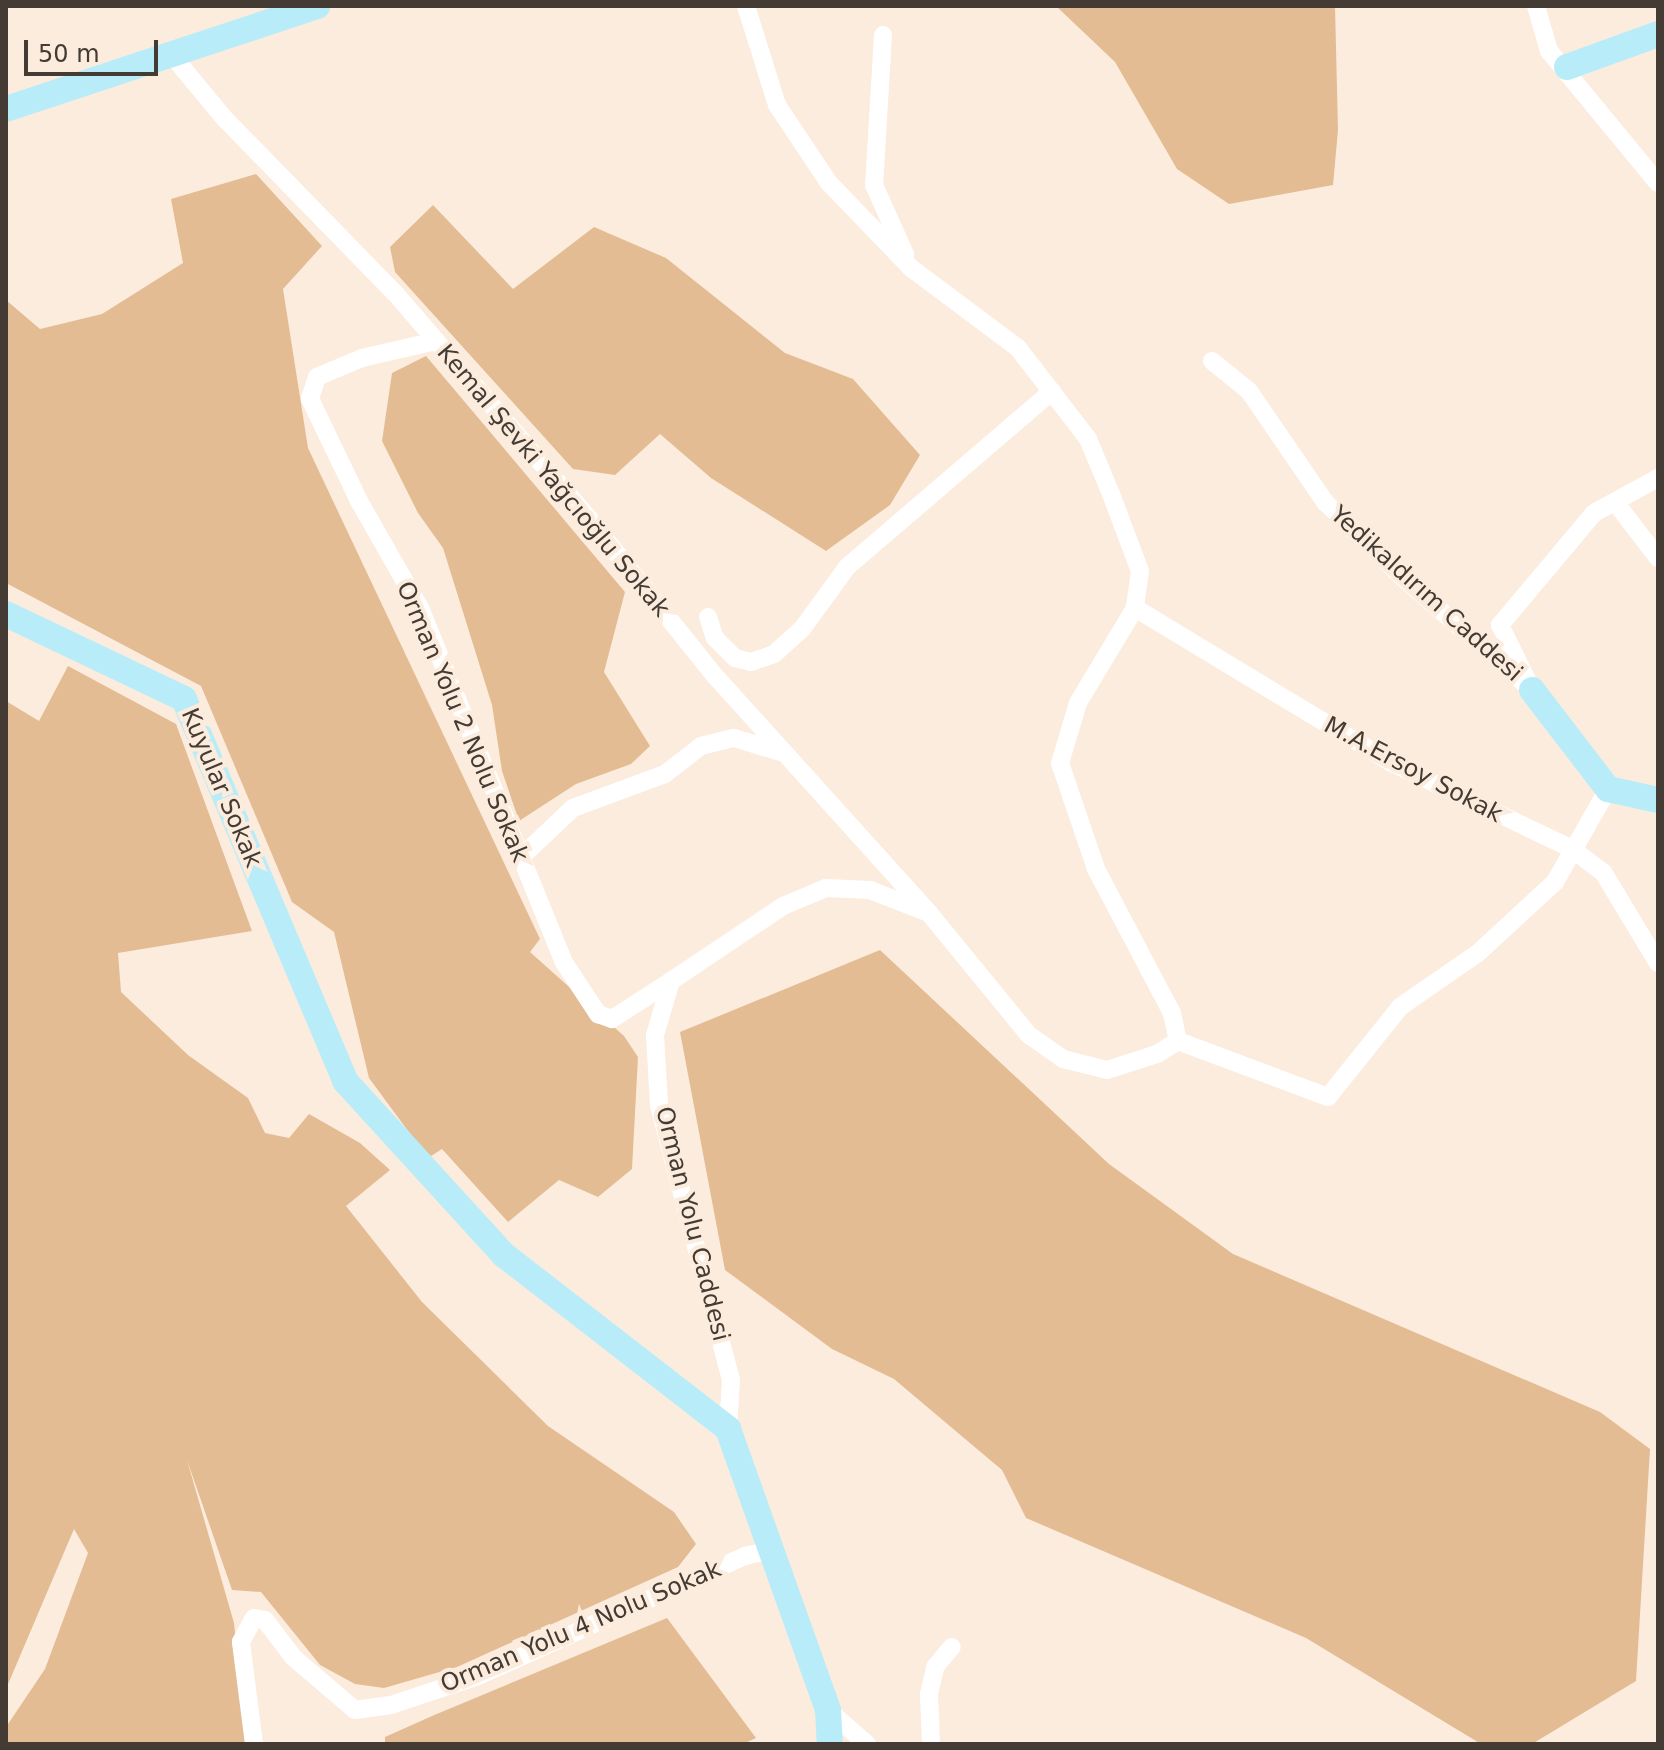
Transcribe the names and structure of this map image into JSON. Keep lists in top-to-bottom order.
{
  "streets": {
    "street": [
      "Kemal Şevki Yağcıoğlu Sokak",
      "Yedikaldırım Caddesi",
      "Orman Yolu 2 Nolu Sokak",
      "M.A.Ersoy Sokak",
      "Kuyular Sokak",
      "Orman Yolu Caddesi",
      "Orman Yolu 4 Nolu Sokak"
    ]
  },
  "crossings": [
    ["Kemal Şevki Yağcıoğlu Sokak", "Orman Yolu 2 Nolu Sokak"],
    ["Orman Yolu 2 Nolu Sokak", "Orman Yolu Caddesi"],
    ["Kuyular Sokak", "Orman Yolu Caddesi"]
  ],
  "scale_bar": "50 m"
}
